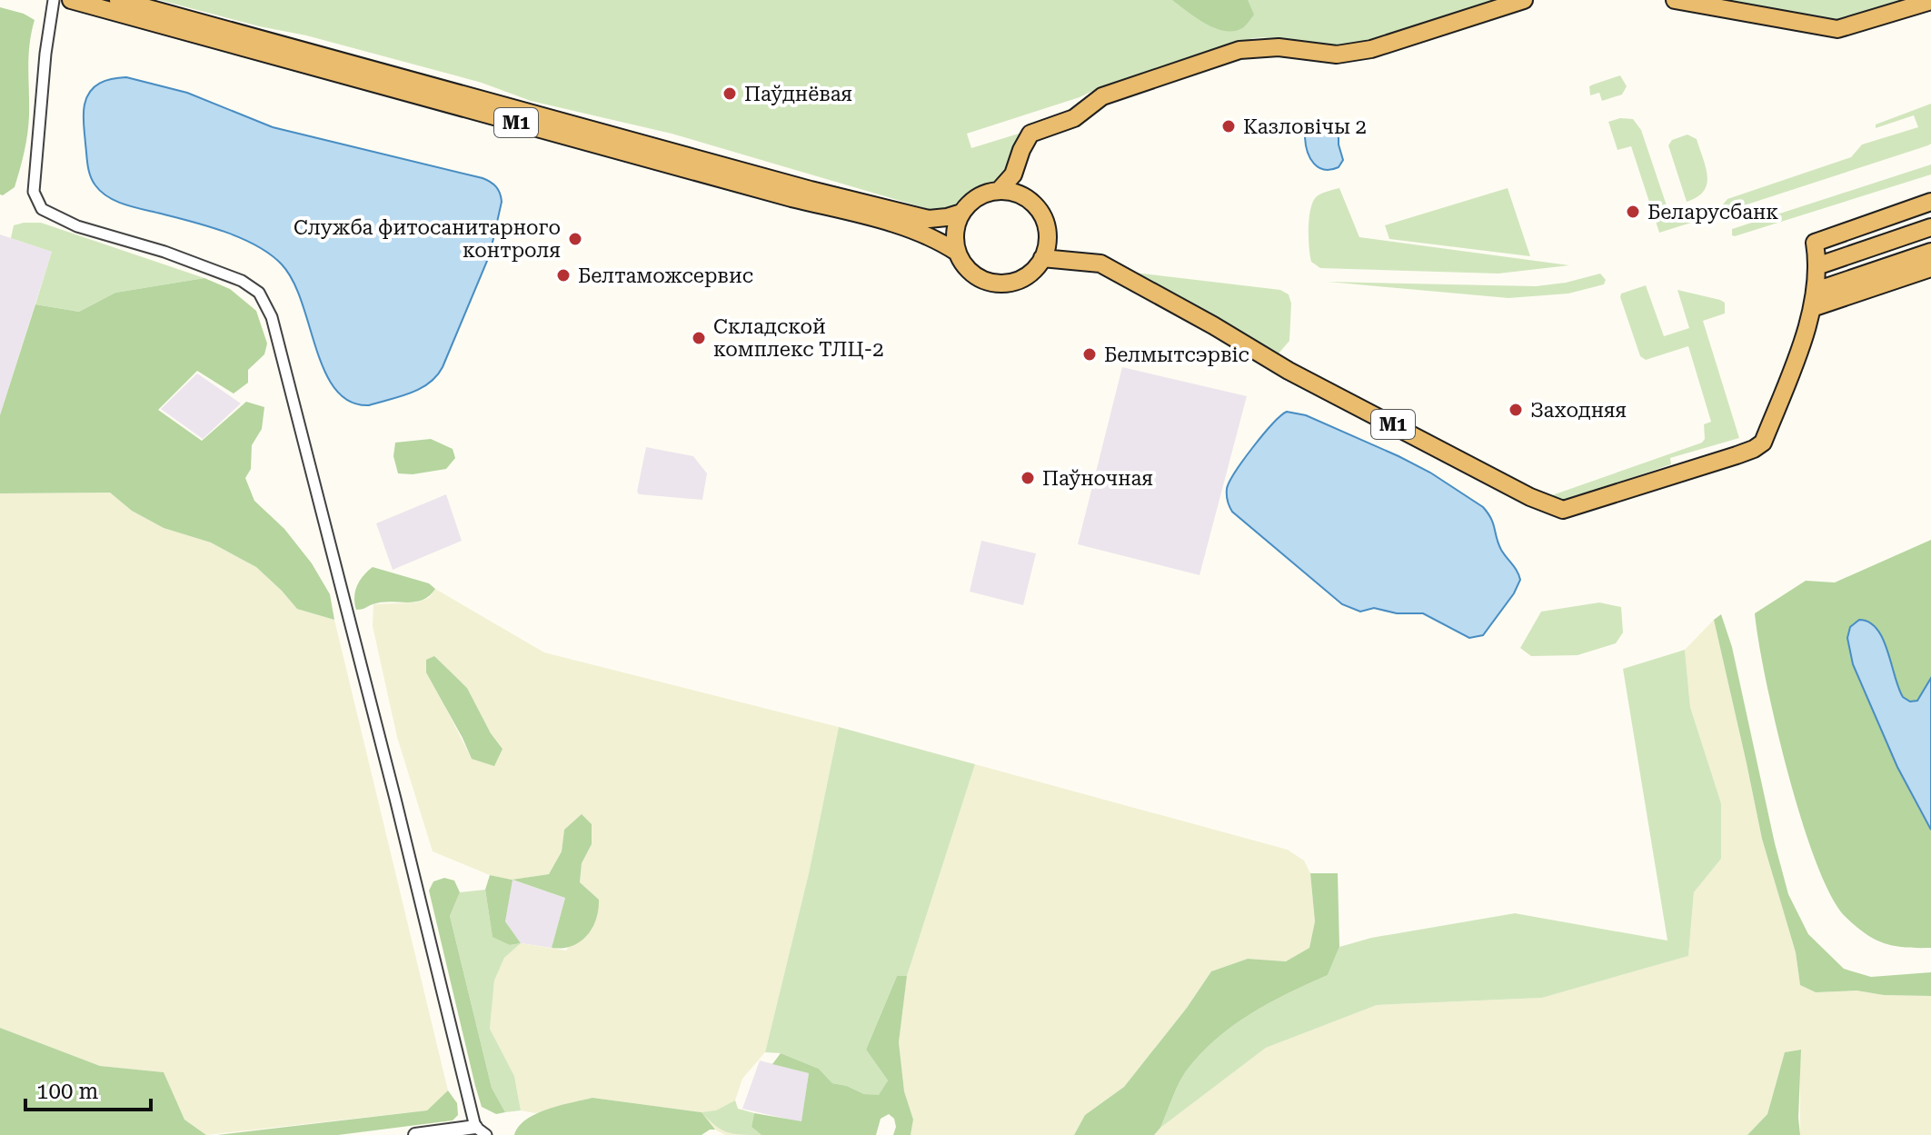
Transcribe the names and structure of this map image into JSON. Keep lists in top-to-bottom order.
{
  "streets": {
    "highway": ["М1"]
  },
  "places": [
    "Паўднёвая",
    "Казловічы 2",
    "Беларусбанк",
    "Служба фитосанитарного контроля",
    "Белтаможсервис",
    "Складской комплекс ТЛЦ-2",
    "Белмытсэрвіс",
    "Заходняя",
    "Паўночная"
  ],
  "scale_bar": "100 m"
}
